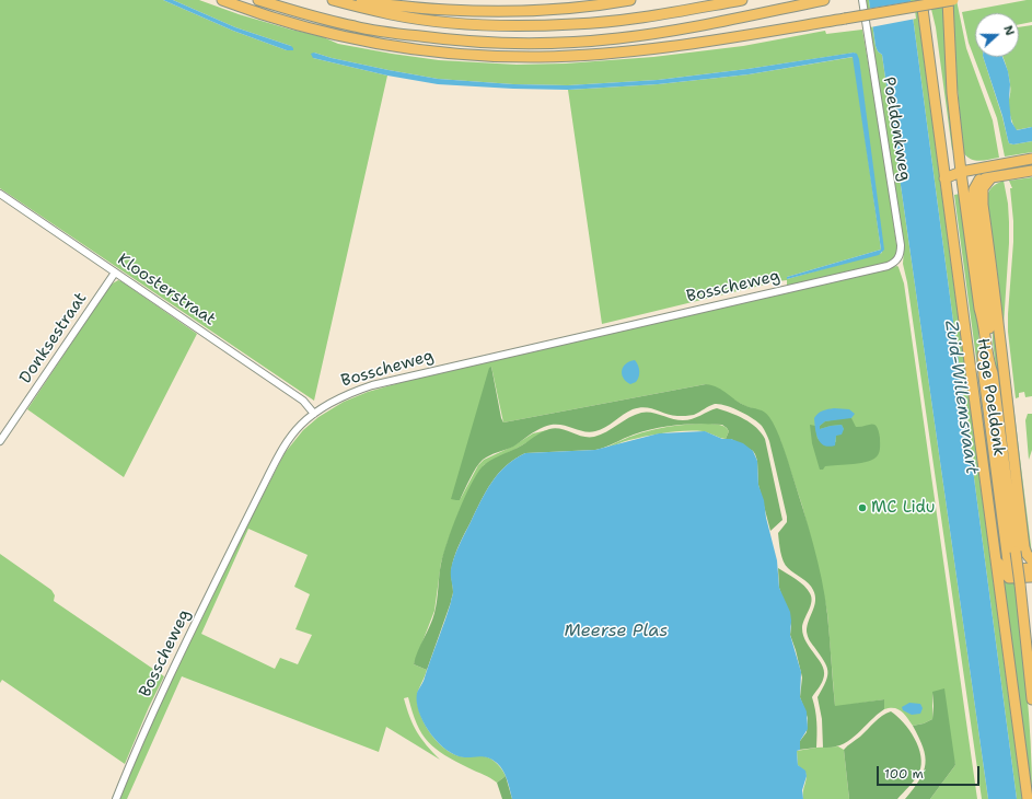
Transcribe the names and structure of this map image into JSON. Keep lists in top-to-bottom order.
{
  "streets": {
    "highway": ["Hoge Poeldonk"],
    "street": [
      "Poeldonkweg",
      "Bosscheweg",
      "Kloosterstraat",
      "Donksestraat"
    ]
  },
  "crossings": [
    ["Poeldonkweg", "Bosscheweg"],
    ["Bosscheweg", "Kloosterstraat"],
    ["Kloosterstraat", "Donksestraat"]
  ],
  "water": ["Zuid-Willemsvaart", "Meerse Plas"],
  "places": ["MC Lidu"],
  "scale_bar": "100 m",
  "north": "right"
}
